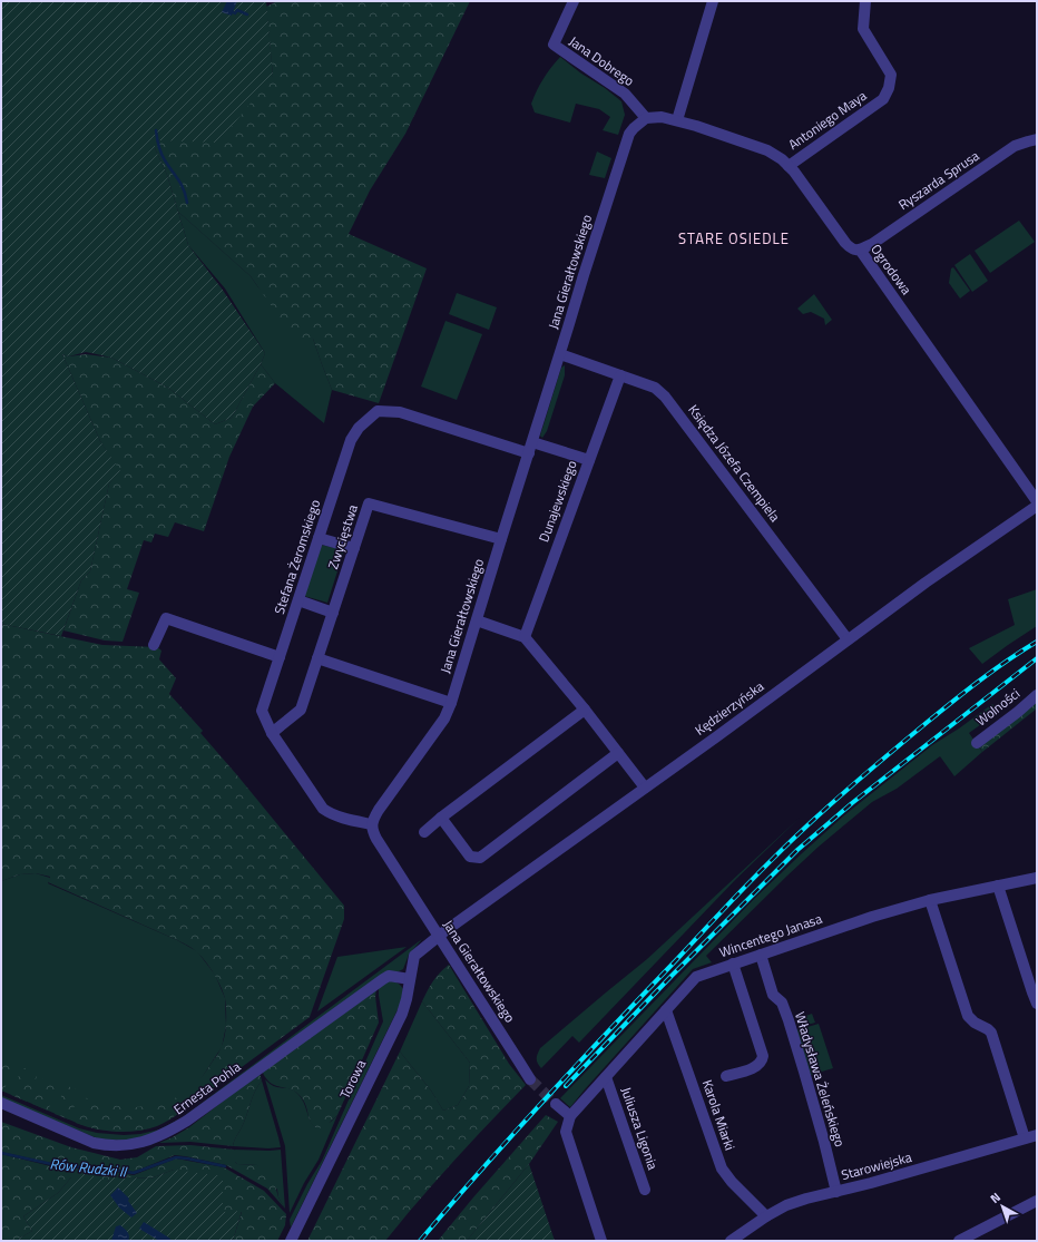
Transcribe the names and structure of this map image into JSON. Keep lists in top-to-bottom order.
{
  "streets": {
    "street": [
      "Jana Dobrego",
      "Antoniego Maya",
      "Ryszarda Sprusa",
      "Ogrodowa",
      "Jana Gierałtowskiego",
      "Księdza Józefa Czempiela",
      "Dunajewskiego",
      "Zwycięstwa",
      "Stefana Żeromskiego",
      "Wolności",
      "Kędzierzyńska",
      "Wincentego Janasa",
      "Torowa",
      "Władysława Żeleńskiego",
      "Ernesta Pohla",
      "Karola Miarki",
      "Juliusza Ligonia",
      "Starowiejska"
    ]
  },
  "crossings": [
    ["Jana Dobrego", "Ogrodowa"],
    ["Jana Dobrego", "Jana Gierałtowskiego"],
    ["Antoniego Maya", "Ogrodowa"],
    ["Ryszarda Sprusa", "Ogrodowa"],
    ["Ogrodowa", "Jana Gierałtowskiego"],
    ["Jana Gierałtowskiego", "Księdza Józefa Czempiela"],
    ["Jana Gierałtowskiego", "Zwycięstwa"],
    ["Jana Gierałtowskiego", "Stefana Żeromskiego"],
    ["Jana Gierałtowskiego", "Kędzierzyńska"],
    ["Jana Gierałtowskiego", "Torowa"],
    ["Księdza Józefa Czempiela", "Dunajewskiego"],
    ["Księdza Józefa Czempiela", "Kędzierzyńska"],
    ["Zwycięstwa", "Stefana Żeromskiego"],
    ["Kędzierzyńska", "Torowa"],
    ["Wincentego Janasa", "Władysława Żeleńskiego"],
    ["Wincentego Janasa", "Karola Miarki"],
    ["Wincentego Janasa", "Juliusza Ligonia"],
    ["Torowa", "Ernesta Pohla"],
    ["Władysława Żeleńskiego", "Starowiejska"],
    ["Karola Miarki", "Starowiejska"]
  ],
  "districts": ["STARE OSIEDLE"],
  "water": ["Rów Rudzki II"],
  "north": "top left"
}
